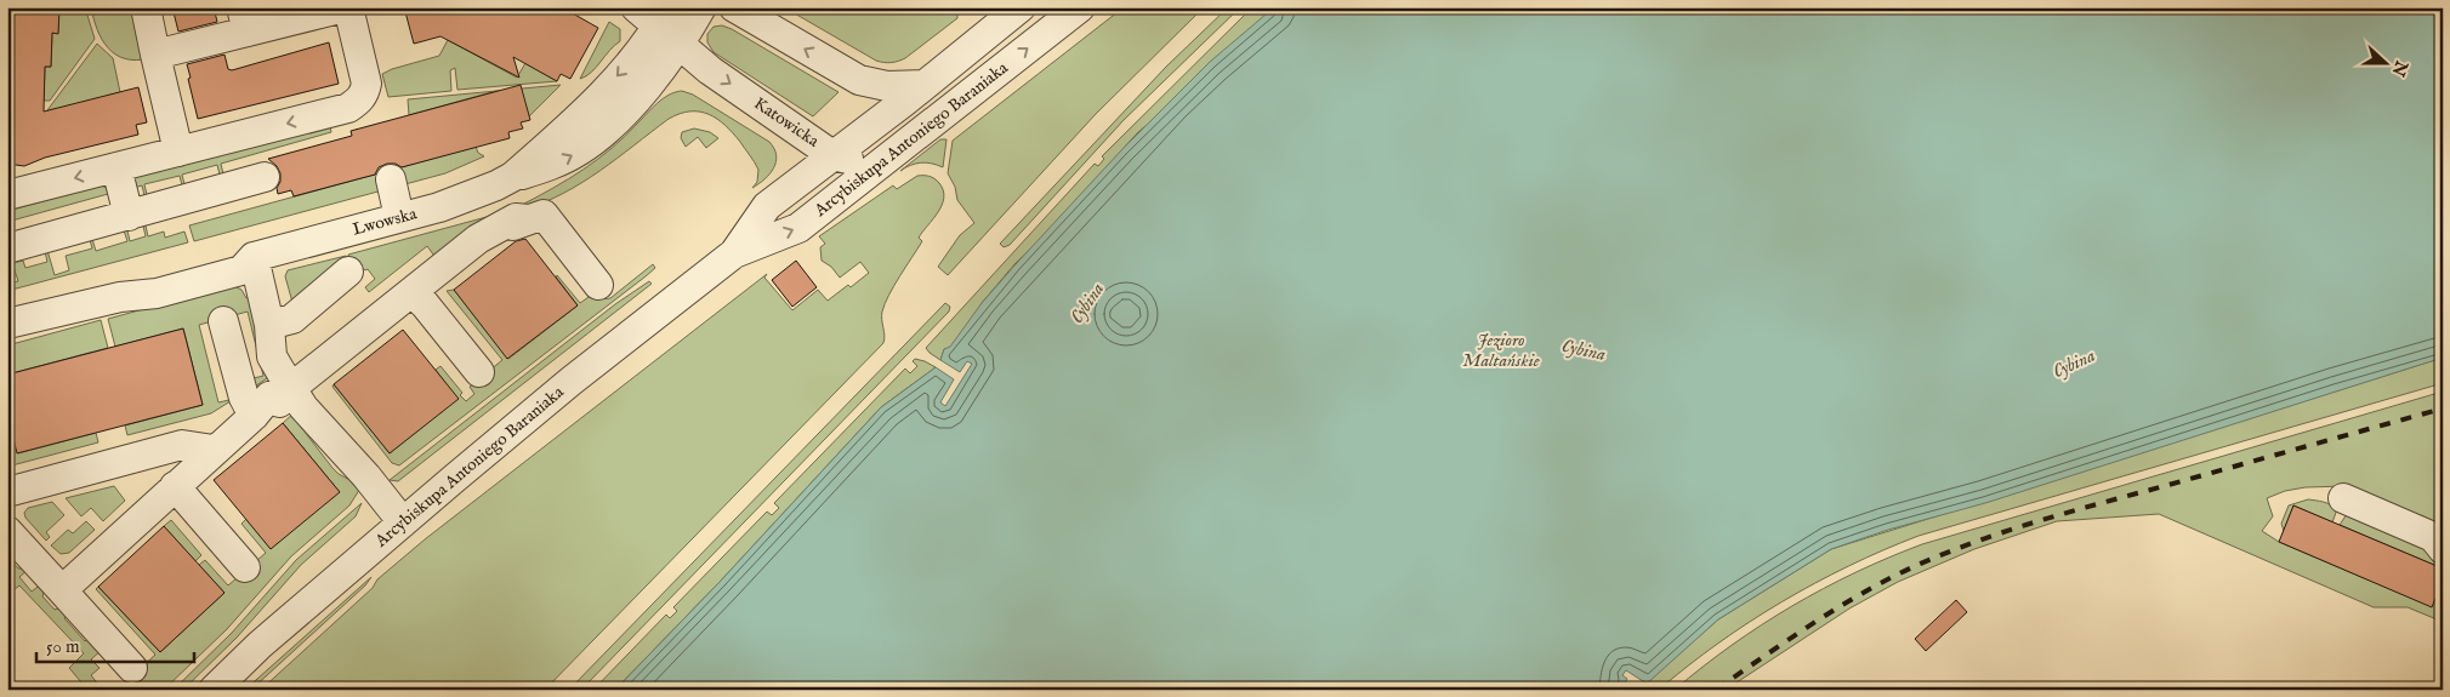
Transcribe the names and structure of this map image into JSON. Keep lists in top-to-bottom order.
{
  "streets": {
    "street": ["Katowicka", "Arcybiskupa Antoniego Baraniaka", "Lwowska"]
  },
  "crossings": [
    ["Katowicka", "Arcybiskupa Antoniego Baraniaka"],
    ["Katowicka", "Lwowska"]
  ],
  "water": ["Cybina", "Jezioro Maltańskie"],
  "scale_bar": "50 m",
  "north": "right"
}
